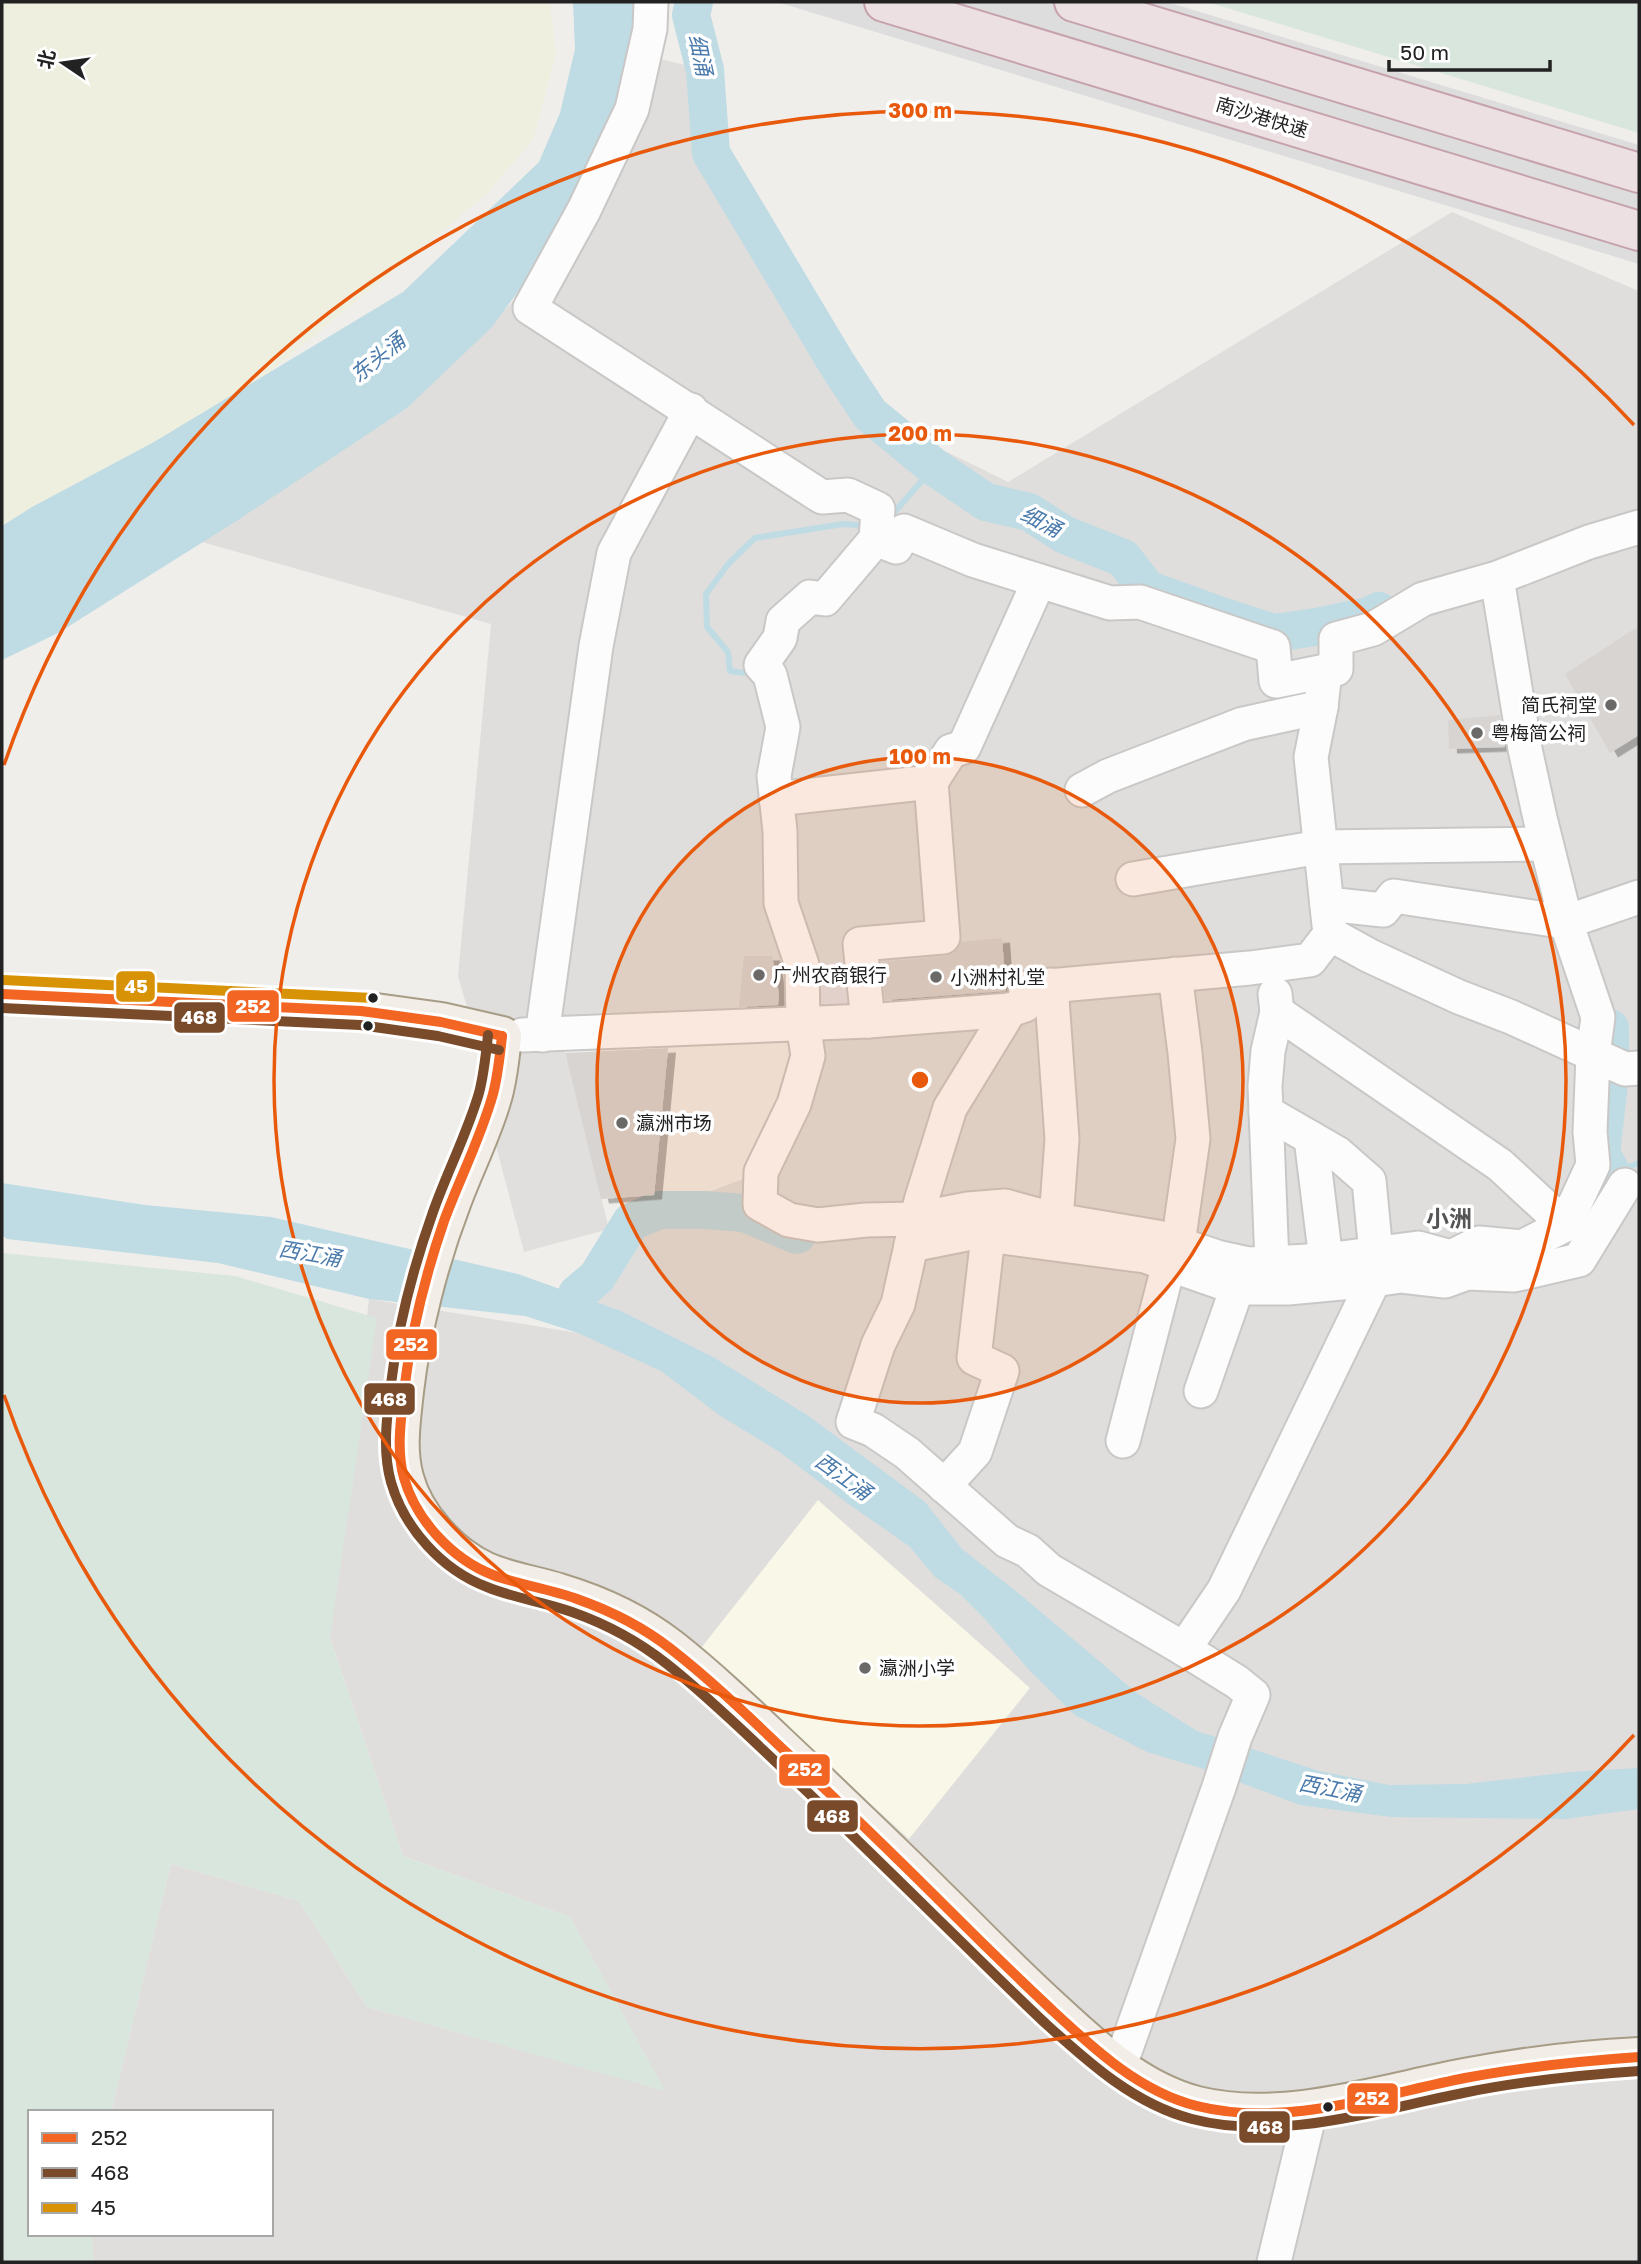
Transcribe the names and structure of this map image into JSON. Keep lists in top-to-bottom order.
{
  "streets": {
    "highway": ["南沙港快速"]
  },
  "districts": ["小洲"],
  "water": ["细涌", "东头涌", "西江涌"],
  "places": [
    "简氏祠堂",
    "粤梅简公祠",
    "广州农商银行",
    "小洲村礼堂",
    "瀛洲市场",
    "瀛洲小学"
  ],
  "lines": ["transit line 45", "transit line 252", "transit line 468"],
  "legend": ["252", "468", "45"],
  "scale_bar": "50 m",
  "north": "left",
  "rings": ["300 m", "200 m", "100 m"]
}
